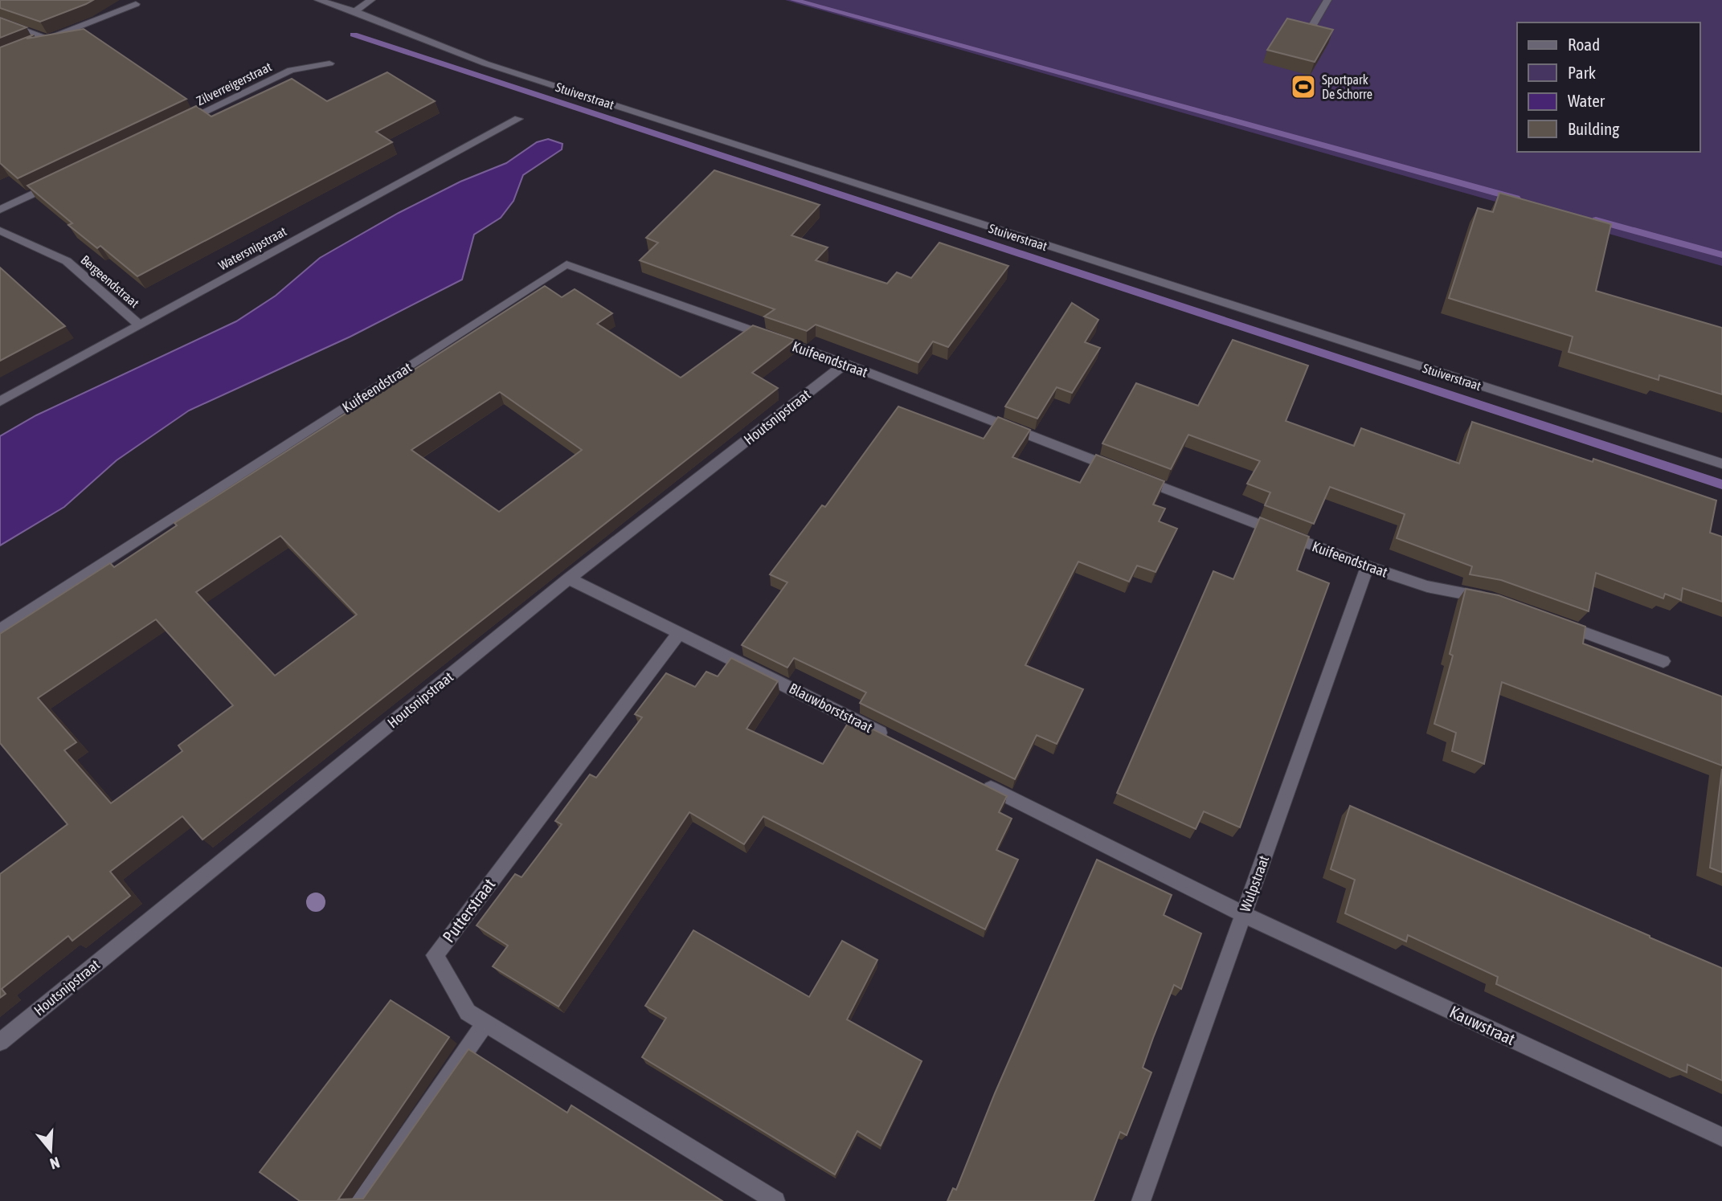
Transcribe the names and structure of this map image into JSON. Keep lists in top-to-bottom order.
{
  "streets": {
    "street": [
      "Zilverreigerstraat",
      "Stuiverstraat",
      "Watersnipstraat",
      "Bergeendstraat",
      "Kuifeendstraat",
      "Houtsnipstraat",
      "Blauwborststraat",
      "Wulpstraat",
      "Putterstraat",
      "Kauwstraat"
    ]
  },
  "crossings": [
    ["Watersnipstraat", "Bergeendstraat"],
    ["Kuifeendstraat", "Houtsnipstraat"],
    ["Kuifeendstraat", "Wulpstraat"],
    ["Houtsnipstraat", "Blauwborststraat"],
    ["Blauwborststraat", "Putterstraat"],
    ["Wulpstraat", "Kauwstraat"]
  ],
  "places": {
    "sports": ["Sportpark De Schorre"]
  },
  "legend": [
    "Road",
    "Park",
    "Water",
    "Building"
  ],
  "north": "bottom"
}
